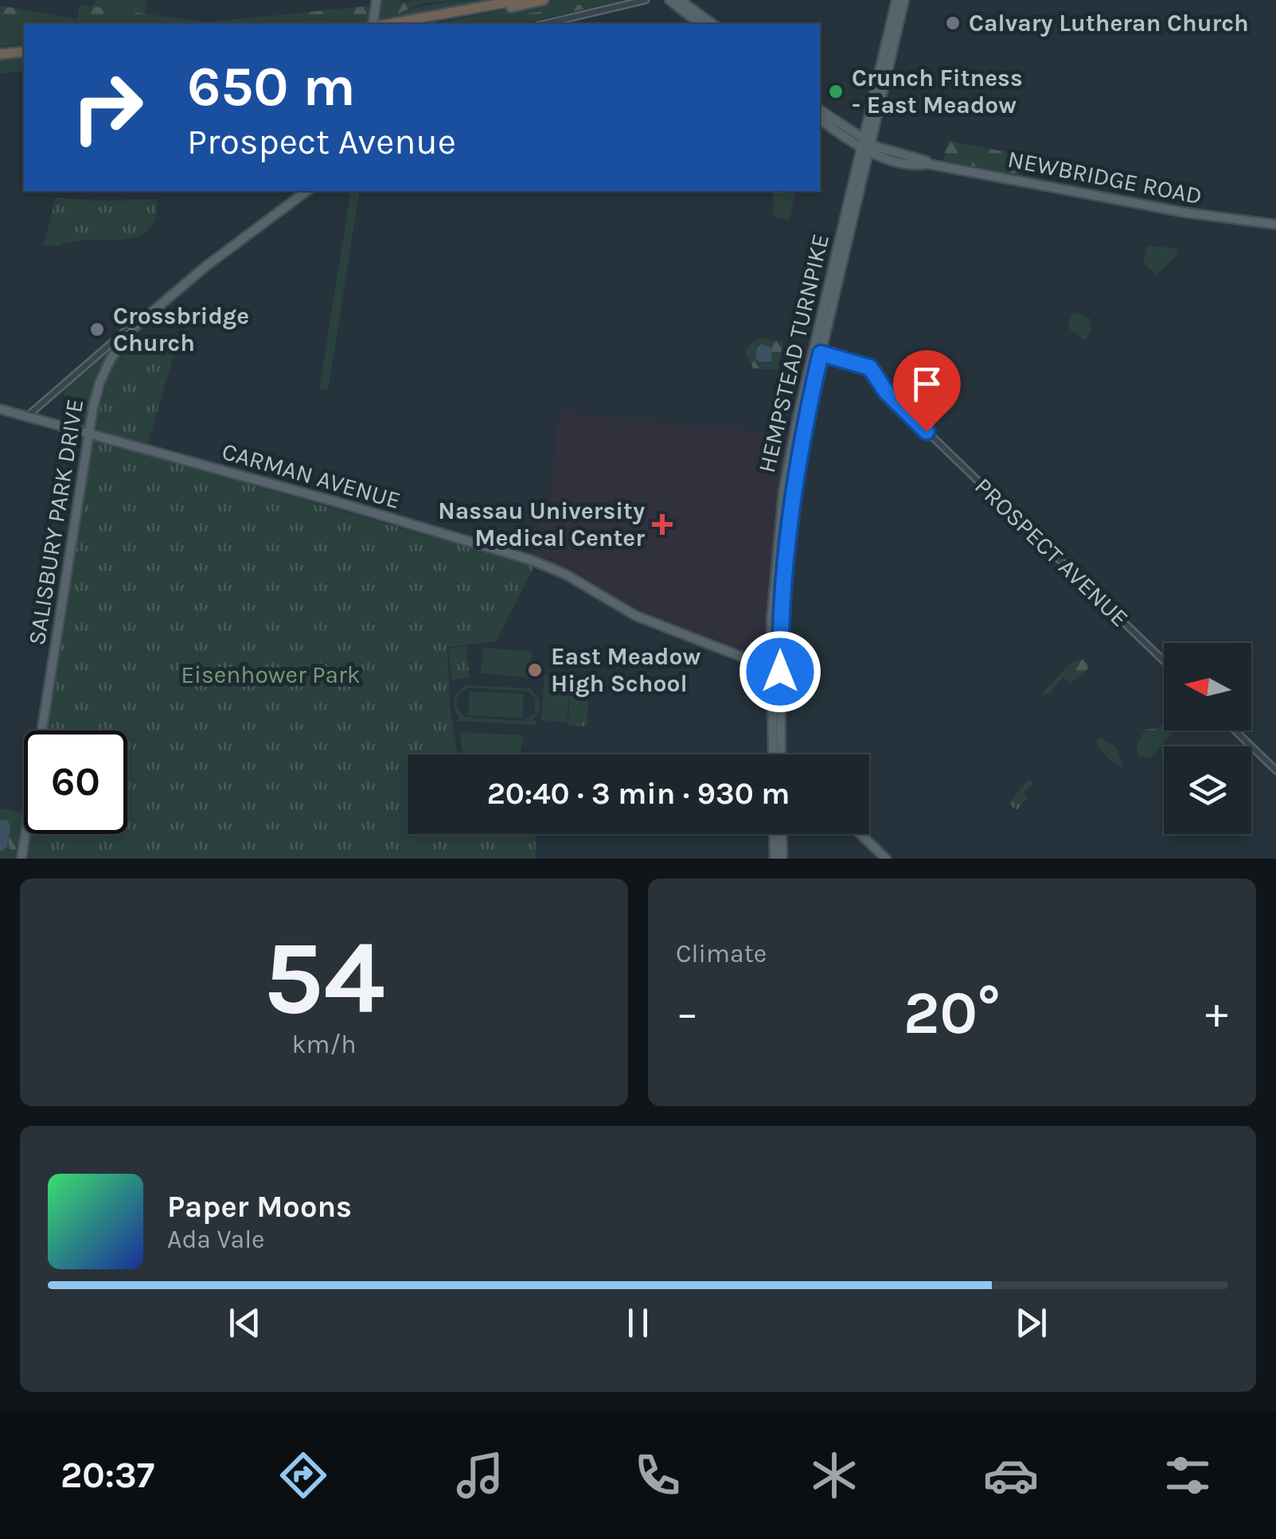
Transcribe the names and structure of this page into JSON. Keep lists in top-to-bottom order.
{
  "streets": {
    "main road": [
      "NEWBRIDGE ROAD",
      "HEMPSTEAD TURNPIKE",
      "CARMAN AVENUE",
      "SALISBURY PARK DRIVE"
    ],
    "street": ["PROSPECT AVENUE"]
  },
  "crossings": [
    ["NEWBRIDGE ROAD", "HEMPSTEAD TURNPIKE"],
    ["HEMPSTEAD TURNPIKE", "CARMAN AVENUE"],
    ["HEMPSTEAD TURNPIKE", "PROSPECT AVENUE"],
    ["CARMAN AVENUE", "SALISBURY PARK DRIVE"]
  ],
  "parks": ["Eisenhower Park"],
  "places": {
    "other": [
      "Calvary Lutheran Church",
      "Crunch Fitness - East Meadow",
      "Crossbridge Church",
      "East Meadow High School"
    ],
    "health": ["Nassau University Medical Center"]
  },
  "north": "left",
  "page": {
    "turn": ["650 m", "Prospect Avenue"],
    "limit": "60",
    "trip": "20:40 · 3 min · 930 m",
    "tile": [
      ["54", "km/h"],
      "Climate"
    ],
    "heat": ["−", "20°", "+"],
    "song": ["Paper Moons", "Ada Vale"],
    "tabs": "20:37"
  }
}
